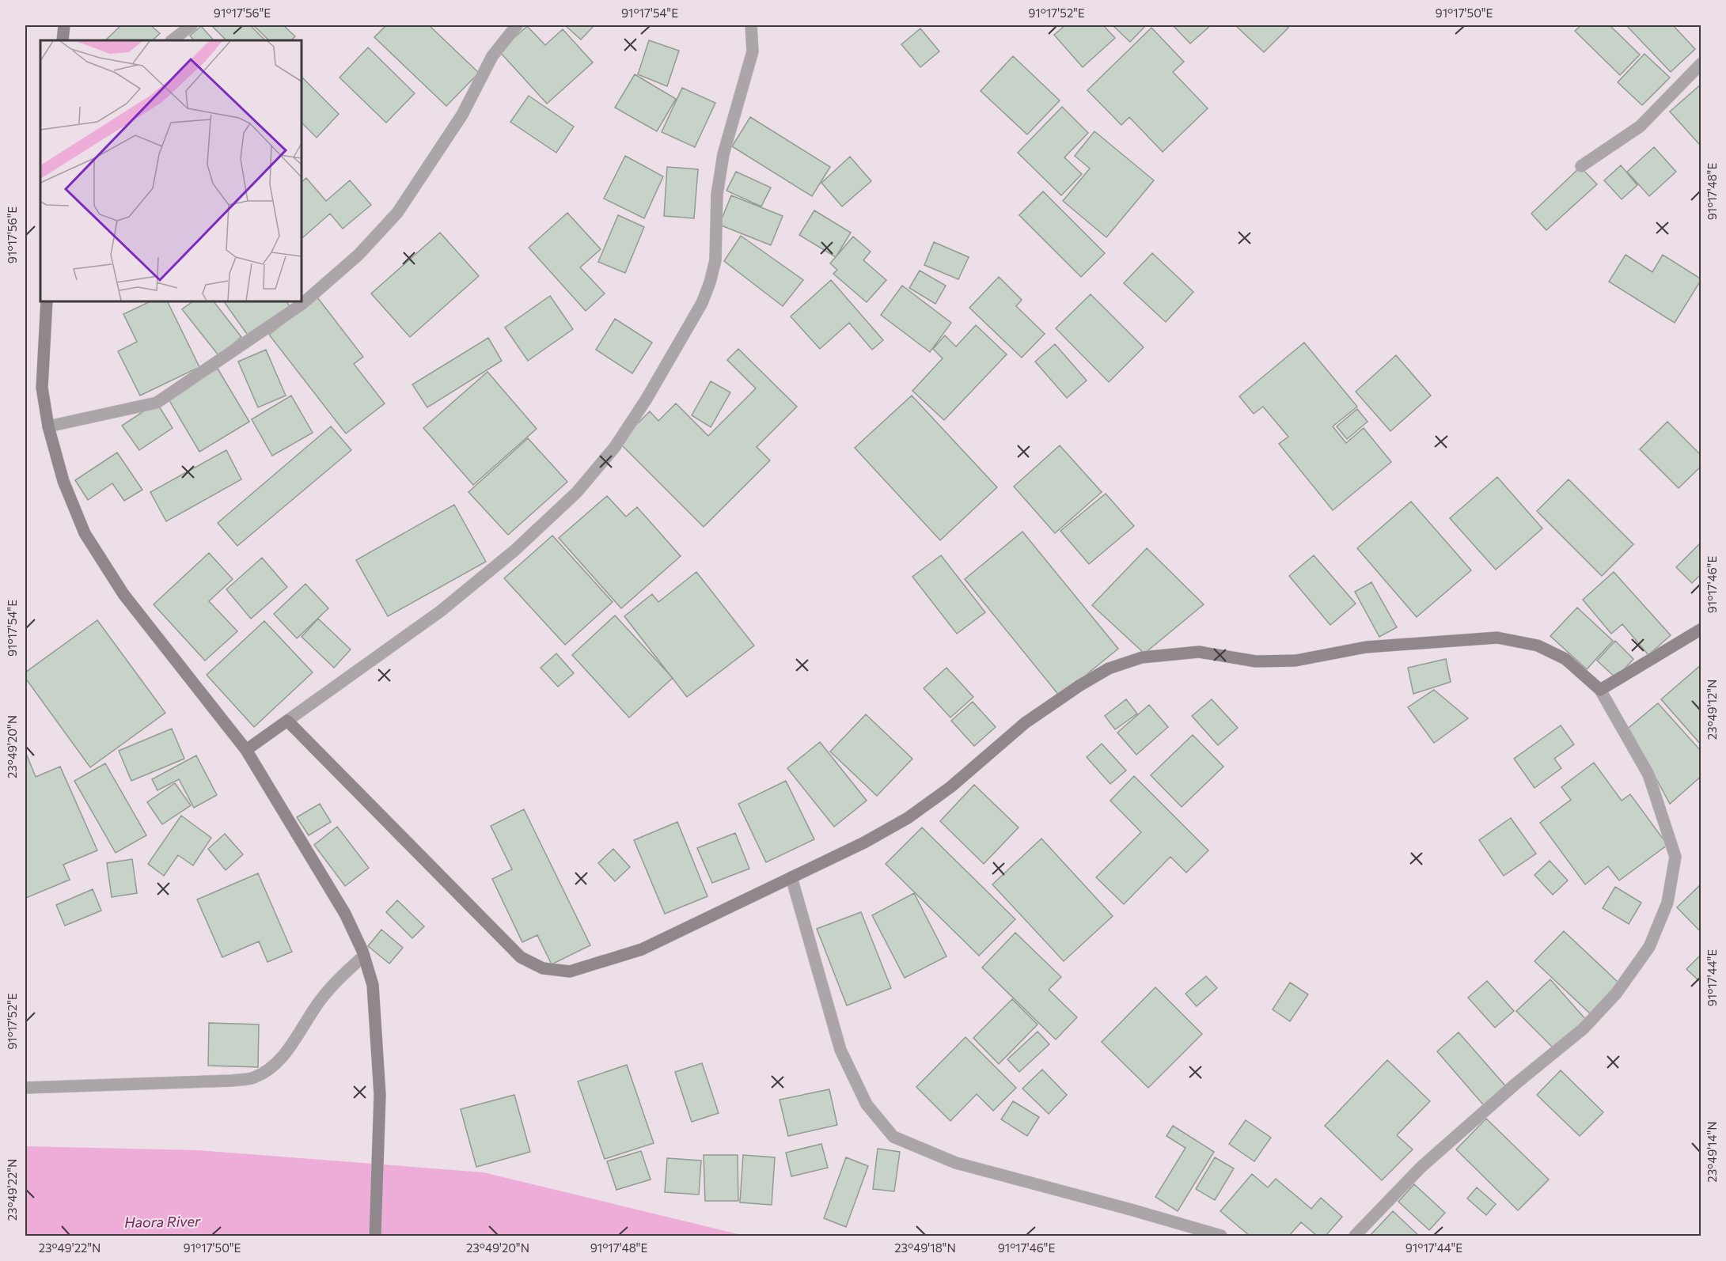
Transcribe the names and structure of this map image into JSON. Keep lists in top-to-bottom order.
{
  "water": ["Haora River"],
  "coordinates": [
    "91°17'56\"E",
    "91°17'54\"E",
    "91°17'52\"E",
    "91°17'50\"E",
    "91°17'48\"E",
    "91°17'46\"E",
    "23°49'12\"N",
    "23°49'20\"N",
    "91°17'44\"E",
    "23°49'14\"N",
    "23°49'22\"N",
    "23°49'18\"N"
  ]
}
